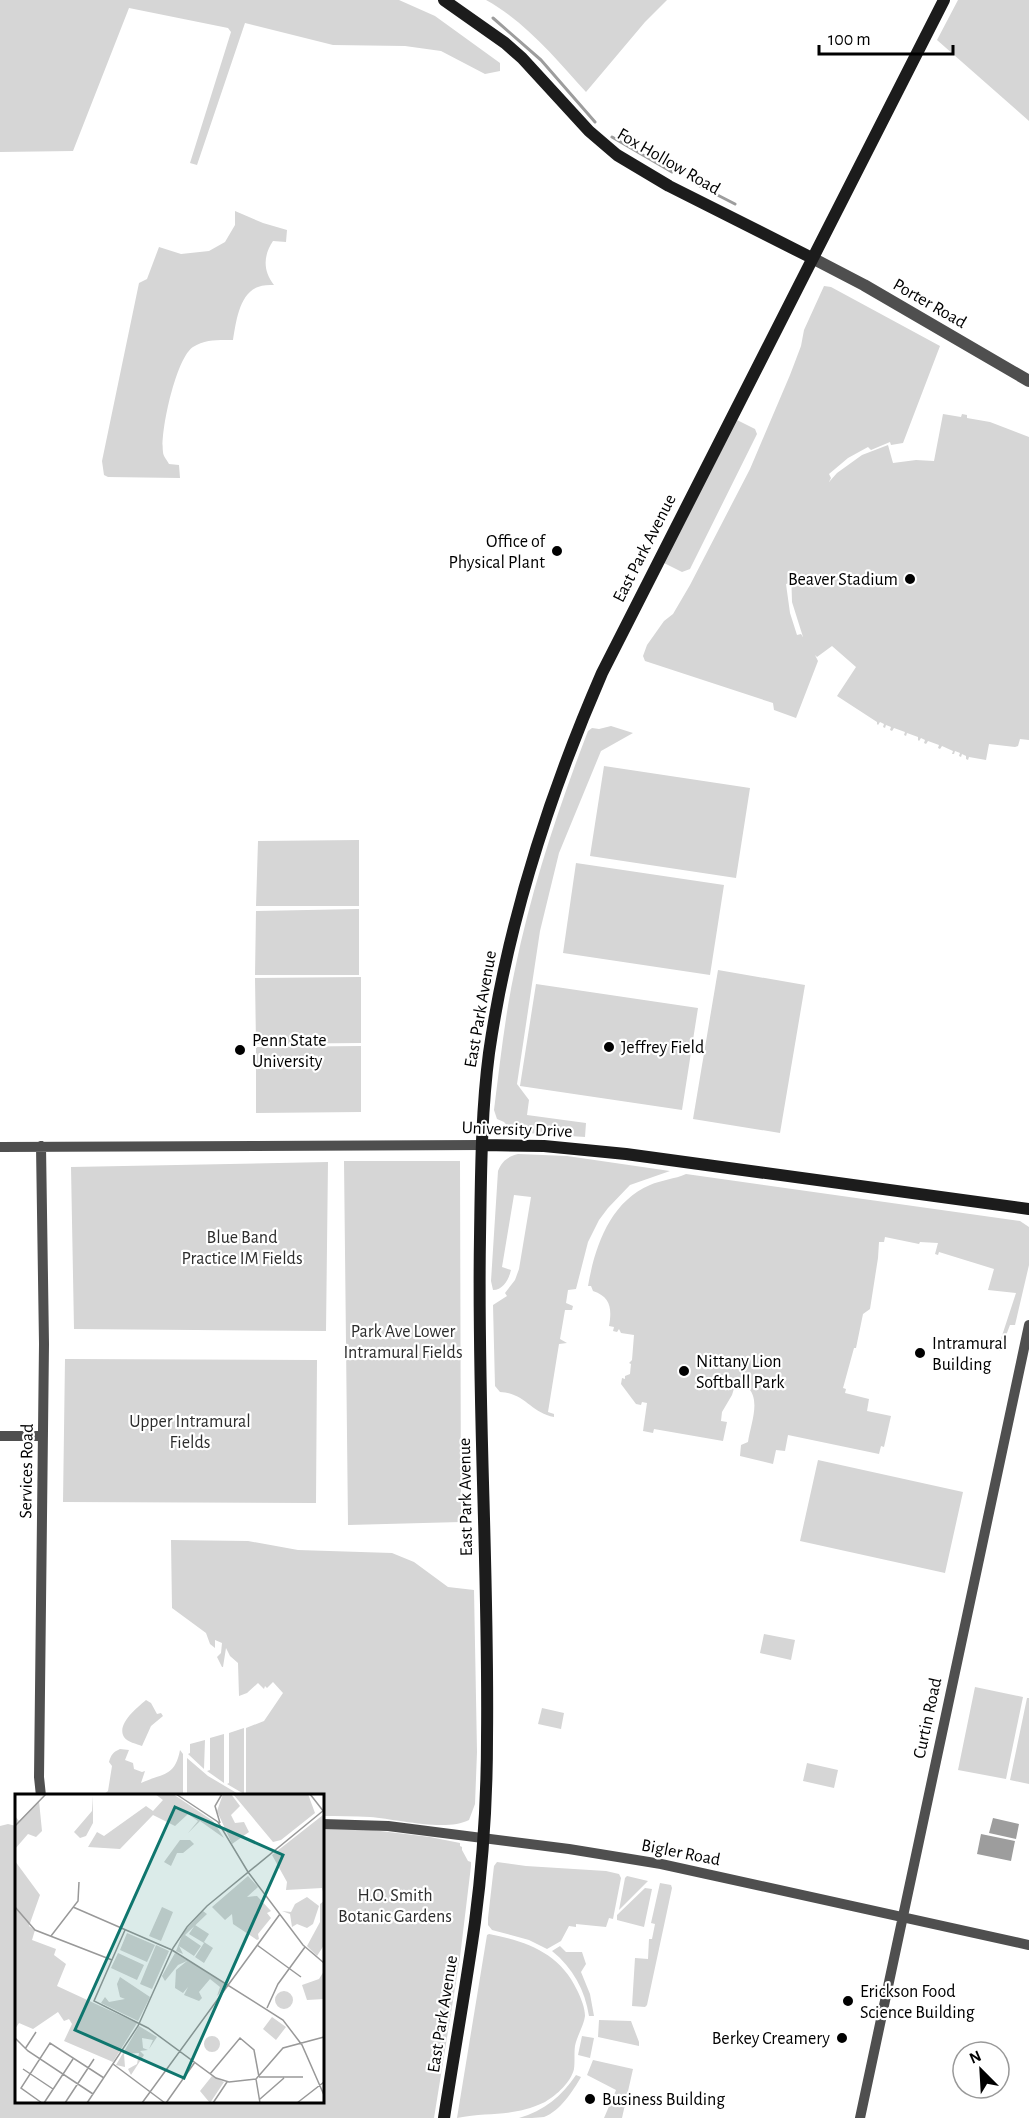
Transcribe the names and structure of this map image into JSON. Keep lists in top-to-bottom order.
{
  "streets": {
    "main road": ["Fox Hollow Road", "East Park Avenue", "University Drive"],
    "street": [
      "Porter Road",
      "Services Road",
      "Curtin Road",
      "Bigler Road"
    ]
  },
  "crossings": [
    ["Fox Hollow Road", "Porter Road"],
    ["Fox Hollow Road", "East Park Avenue"],
    ["Porter Road", "East Park Avenue"],
    ["East Park Avenue", "University Drive"],
    ["East Park Avenue", "Bigler Road"],
    ["University Drive", "Services Road"],
    ["Curtin Road", "Bigler Road"]
  ],
  "parks": [
    "Blue Band Practice IM Fields",
    "Park Ave Lower Intramural Fields",
    "Upper Intramural Fields",
    "H.O. Smith Botanic Gardens"
  ],
  "places": [
    "Office of Physical Plant",
    "Beaver Stadium",
    "Jeffrey Field",
    "Penn State University",
    "Intramural Building",
    "Nittany Lion Softball Park",
    "Erickson Food Science Building",
    "Berkey Creamery",
    "Business Building"
  ],
  "scale_bar": "100 m",
  "north": "top left"
}
